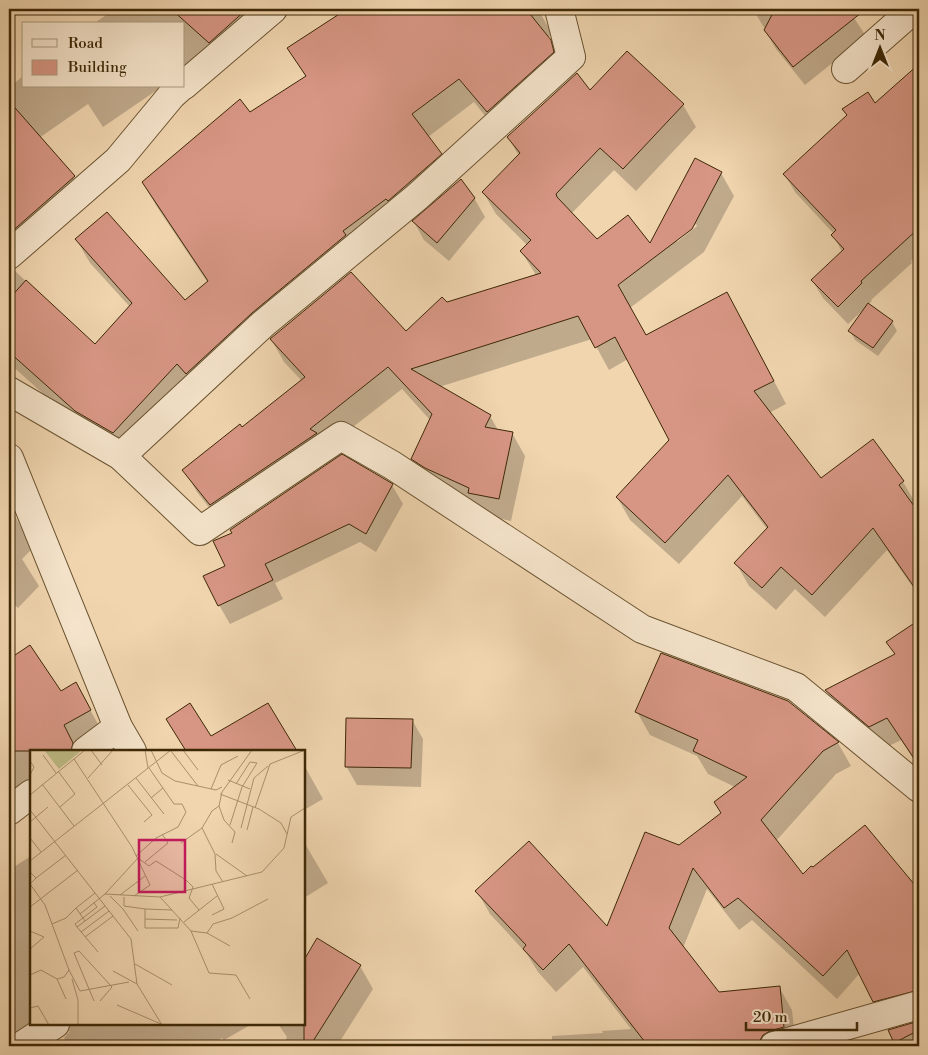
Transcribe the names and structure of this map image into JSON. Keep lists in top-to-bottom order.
{
  "legend": ["Road", "Building"],
  "scale_bar": "20 m",
  "north": "top"
}
